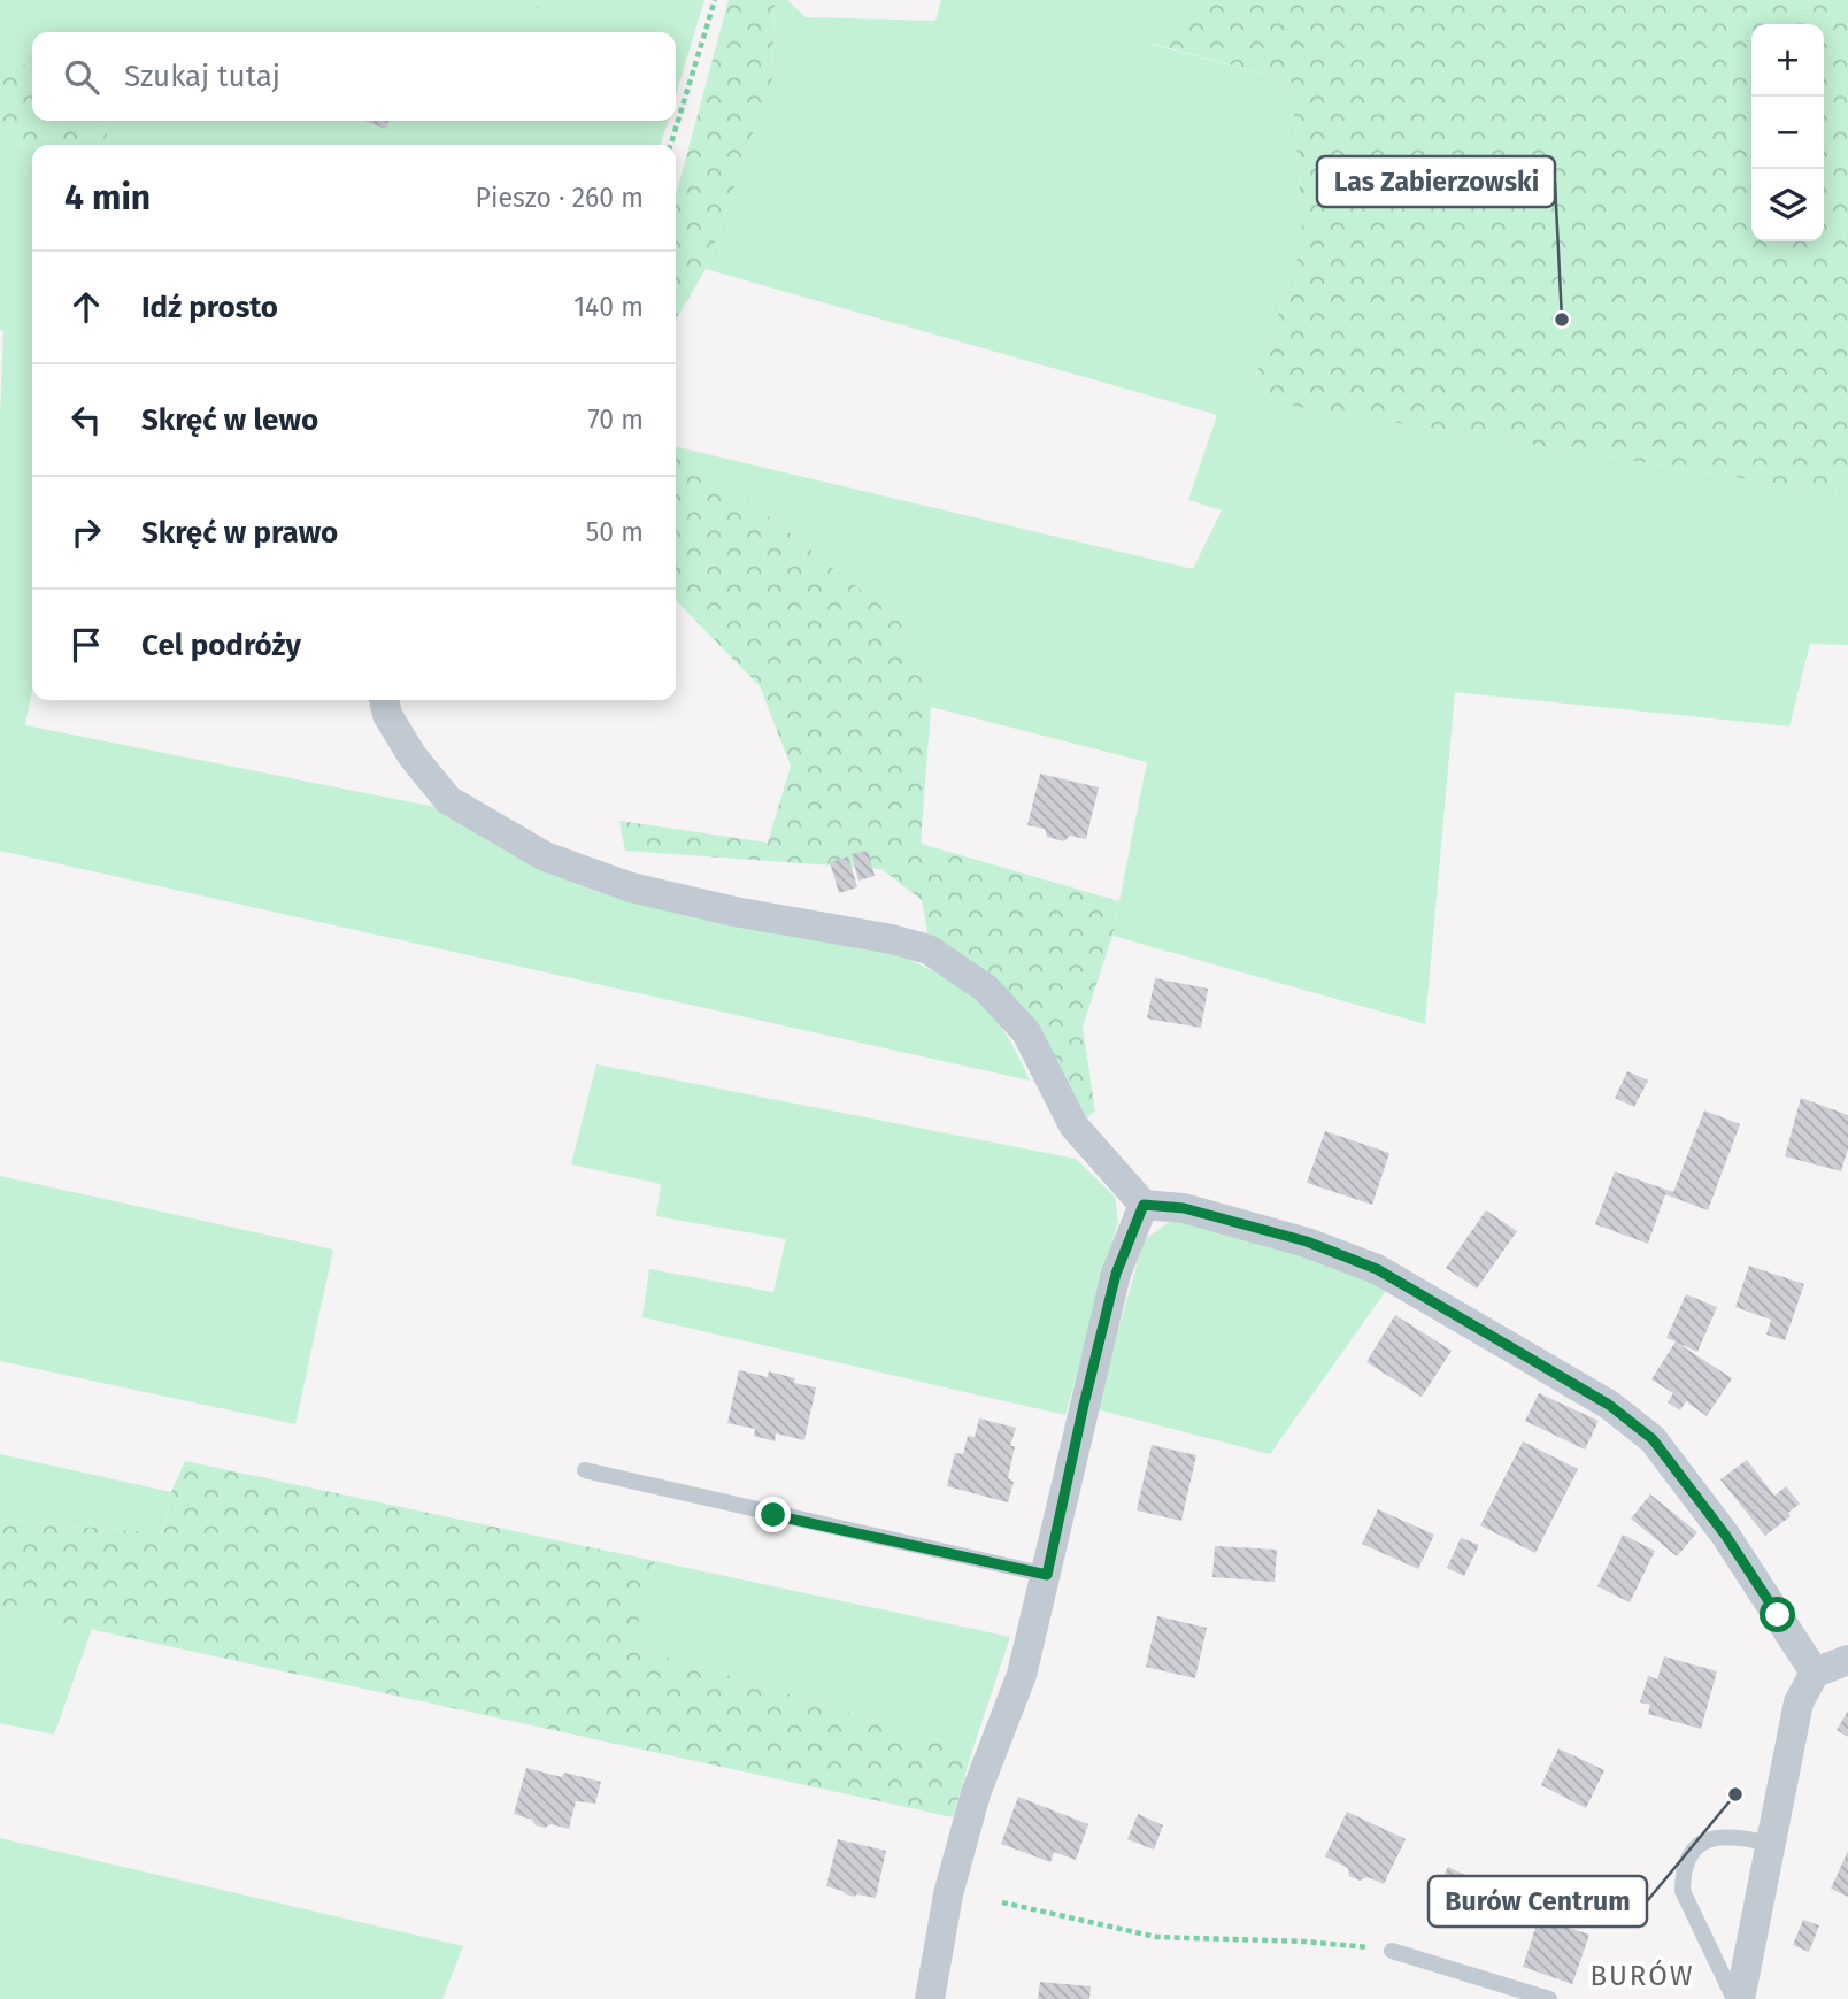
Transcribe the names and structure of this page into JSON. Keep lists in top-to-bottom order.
{
  "districts": ["BURÓW"],
  "places": ["Las Zabierzowski", "Burów Centrum"],
  "page": {
    "map_buttons": ["+", "−"],
    "search": "Szukaj tutaj",
    "heading": ["4 min", "Pieszo · 260 m"],
    "list": [
      ["Idź prosto", "140 m"],
      ["Skręć w lewo", "70 m"],
      ["Skręć w prawo", "50 m"],
      "Cel podróży"
    ]
  }
}
